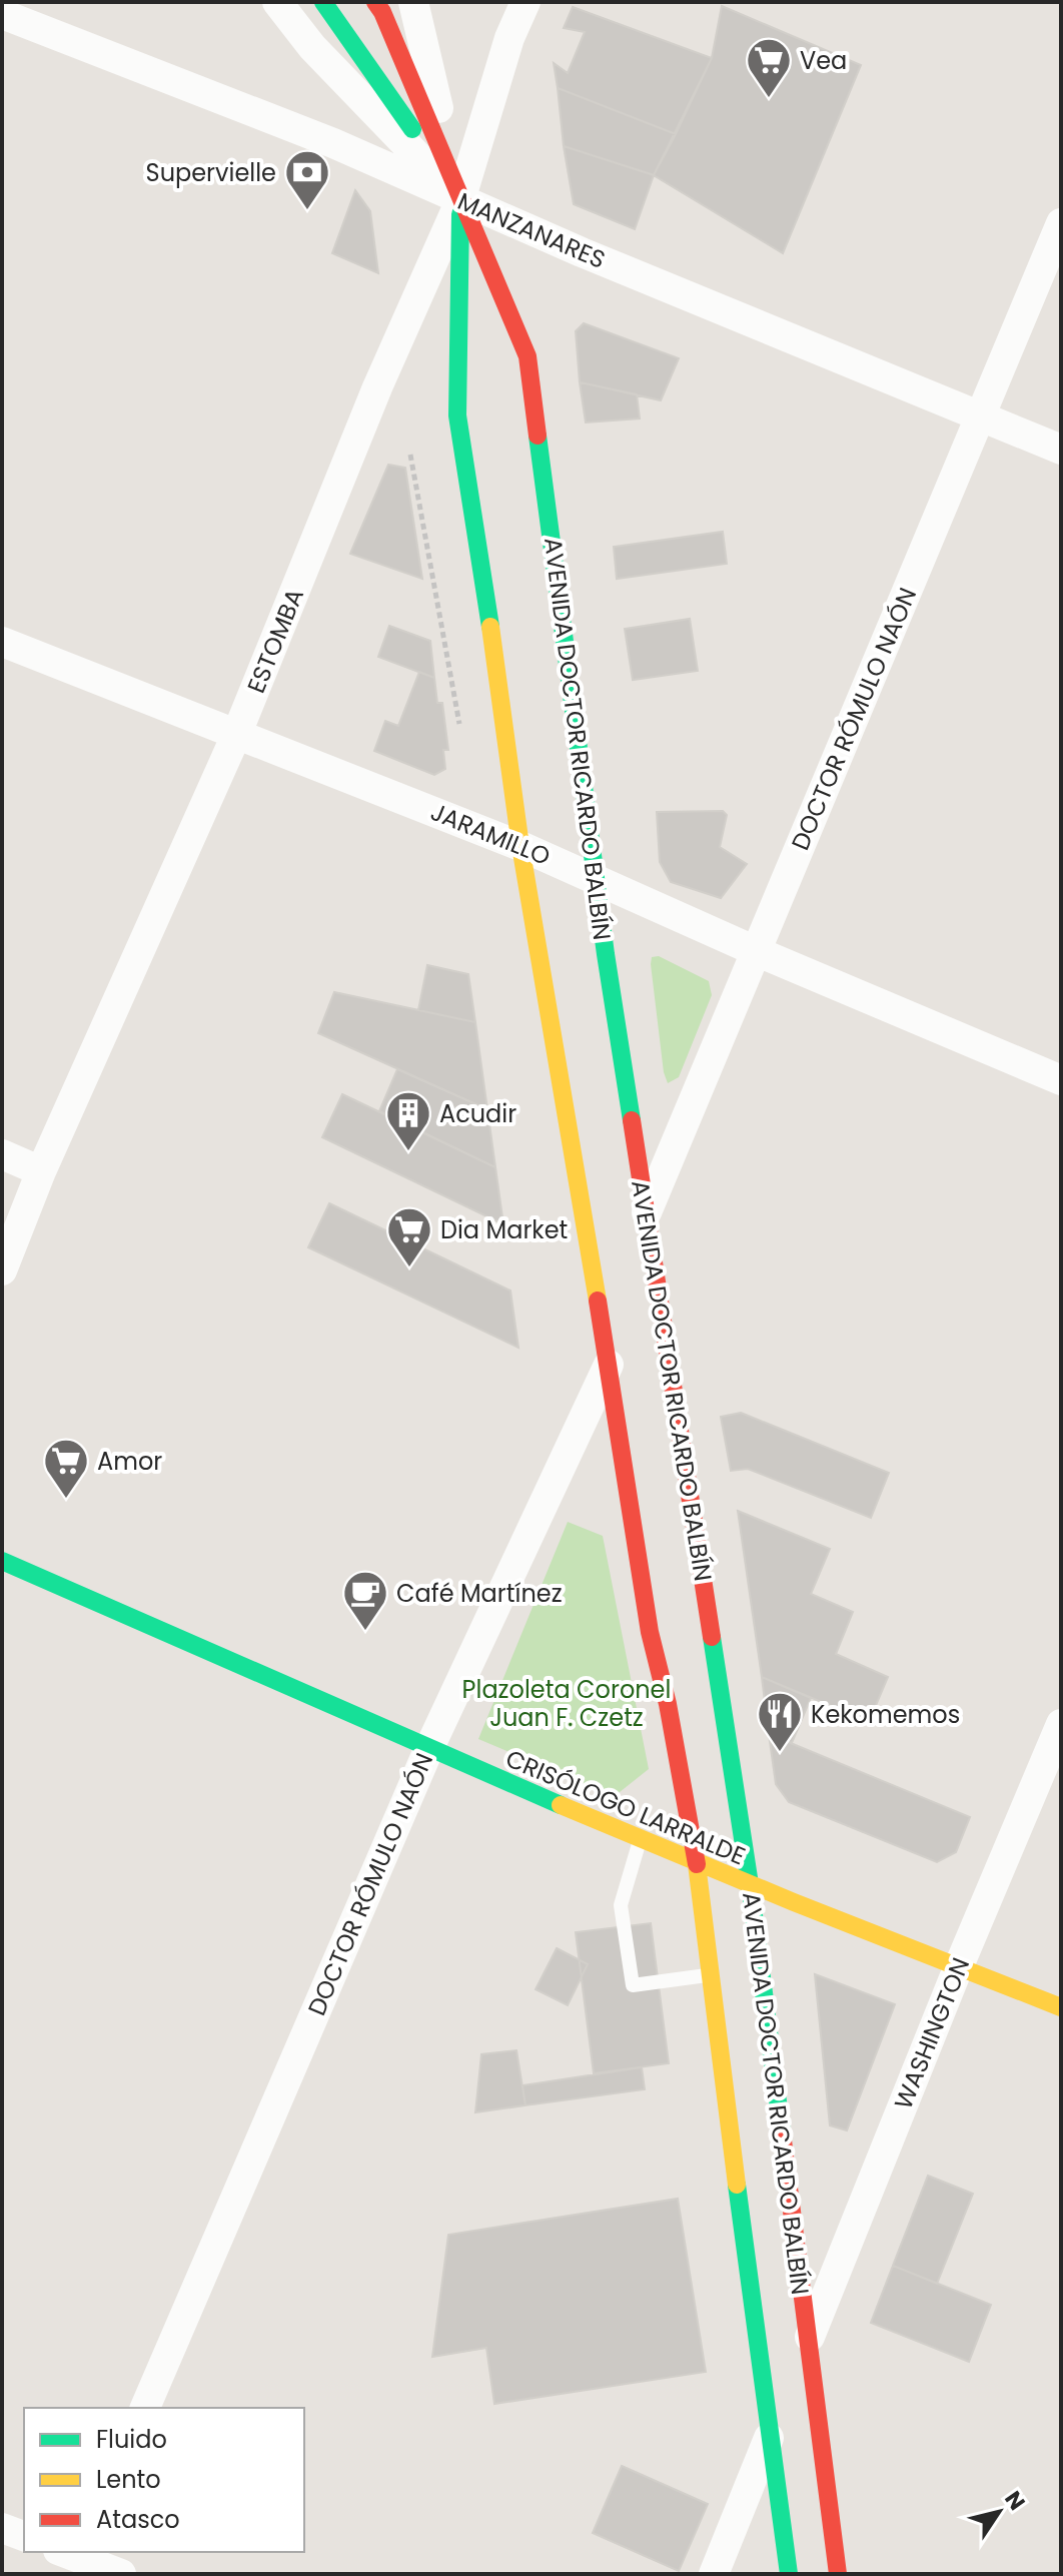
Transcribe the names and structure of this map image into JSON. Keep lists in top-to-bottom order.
{
  "streets": {
    "main road": ["AVENIDA DOCTOR RICARDO BALBÍN", "CRISÓLOGO LARRALDE"],
    "street": [
      "MANZANARES",
      "ESTOMBA",
      "DOCTOR RÓMULO NAÓN",
      "JARAMILLO",
      "WASHINGTON"
    ]
  },
  "crossings": [
    ["MANZANARES", "ESTOMBA"],
    ["MANZANARES", "DOCTOR RÓMULO NAÓN"],
    ["MANZANARES", "AVENIDA DOCTOR RICARDO BALBÍN"],
    ["ESTOMBA", "AVENIDA DOCTOR RICARDO BALBÍN"],
    ["ESTOMBA", "JARAMILLO"],
    ["DOCTOR RÓMULO NAÓN", "AVENIDA DOCTOR RICARDO BALBÍN"],
    ["DOCTOR RÓMULO NAÓN", "JARAMILLO"],
    ["DOCTOR RÓMULO NAÓN", "CRISÓLOGO LARRALDE"],
    ["AVENIDA DOCTOR RICARDO BALBÍN", "JARAMILLO"],
    ["AVENIDA DOCTOR RICARDO BALBÍN", "CRISÓLOGO LARRALDE"],
    ["AVENIDA DOCTOR RICARDO BALBÍN", "WASHINGTON"],
    ["CRISÓLOGO LARRALDE", "WASHINGTON"]
  ],
  "parks": ["Plazoleta Coronel Juan F. Czetz"],
  "places": {
    "supermarket": ["Vea", "Dia Market", "Amor"],
    "bank": ["Supervielle"],
    "building": ["Acudir"],
    "cafe": ["Café Martínez"],
    "restaurant": ["Kekomemos"]
  },
  "legend": ["Fluido", "Lento", "Atasco"],
  "north": "top right"
}
